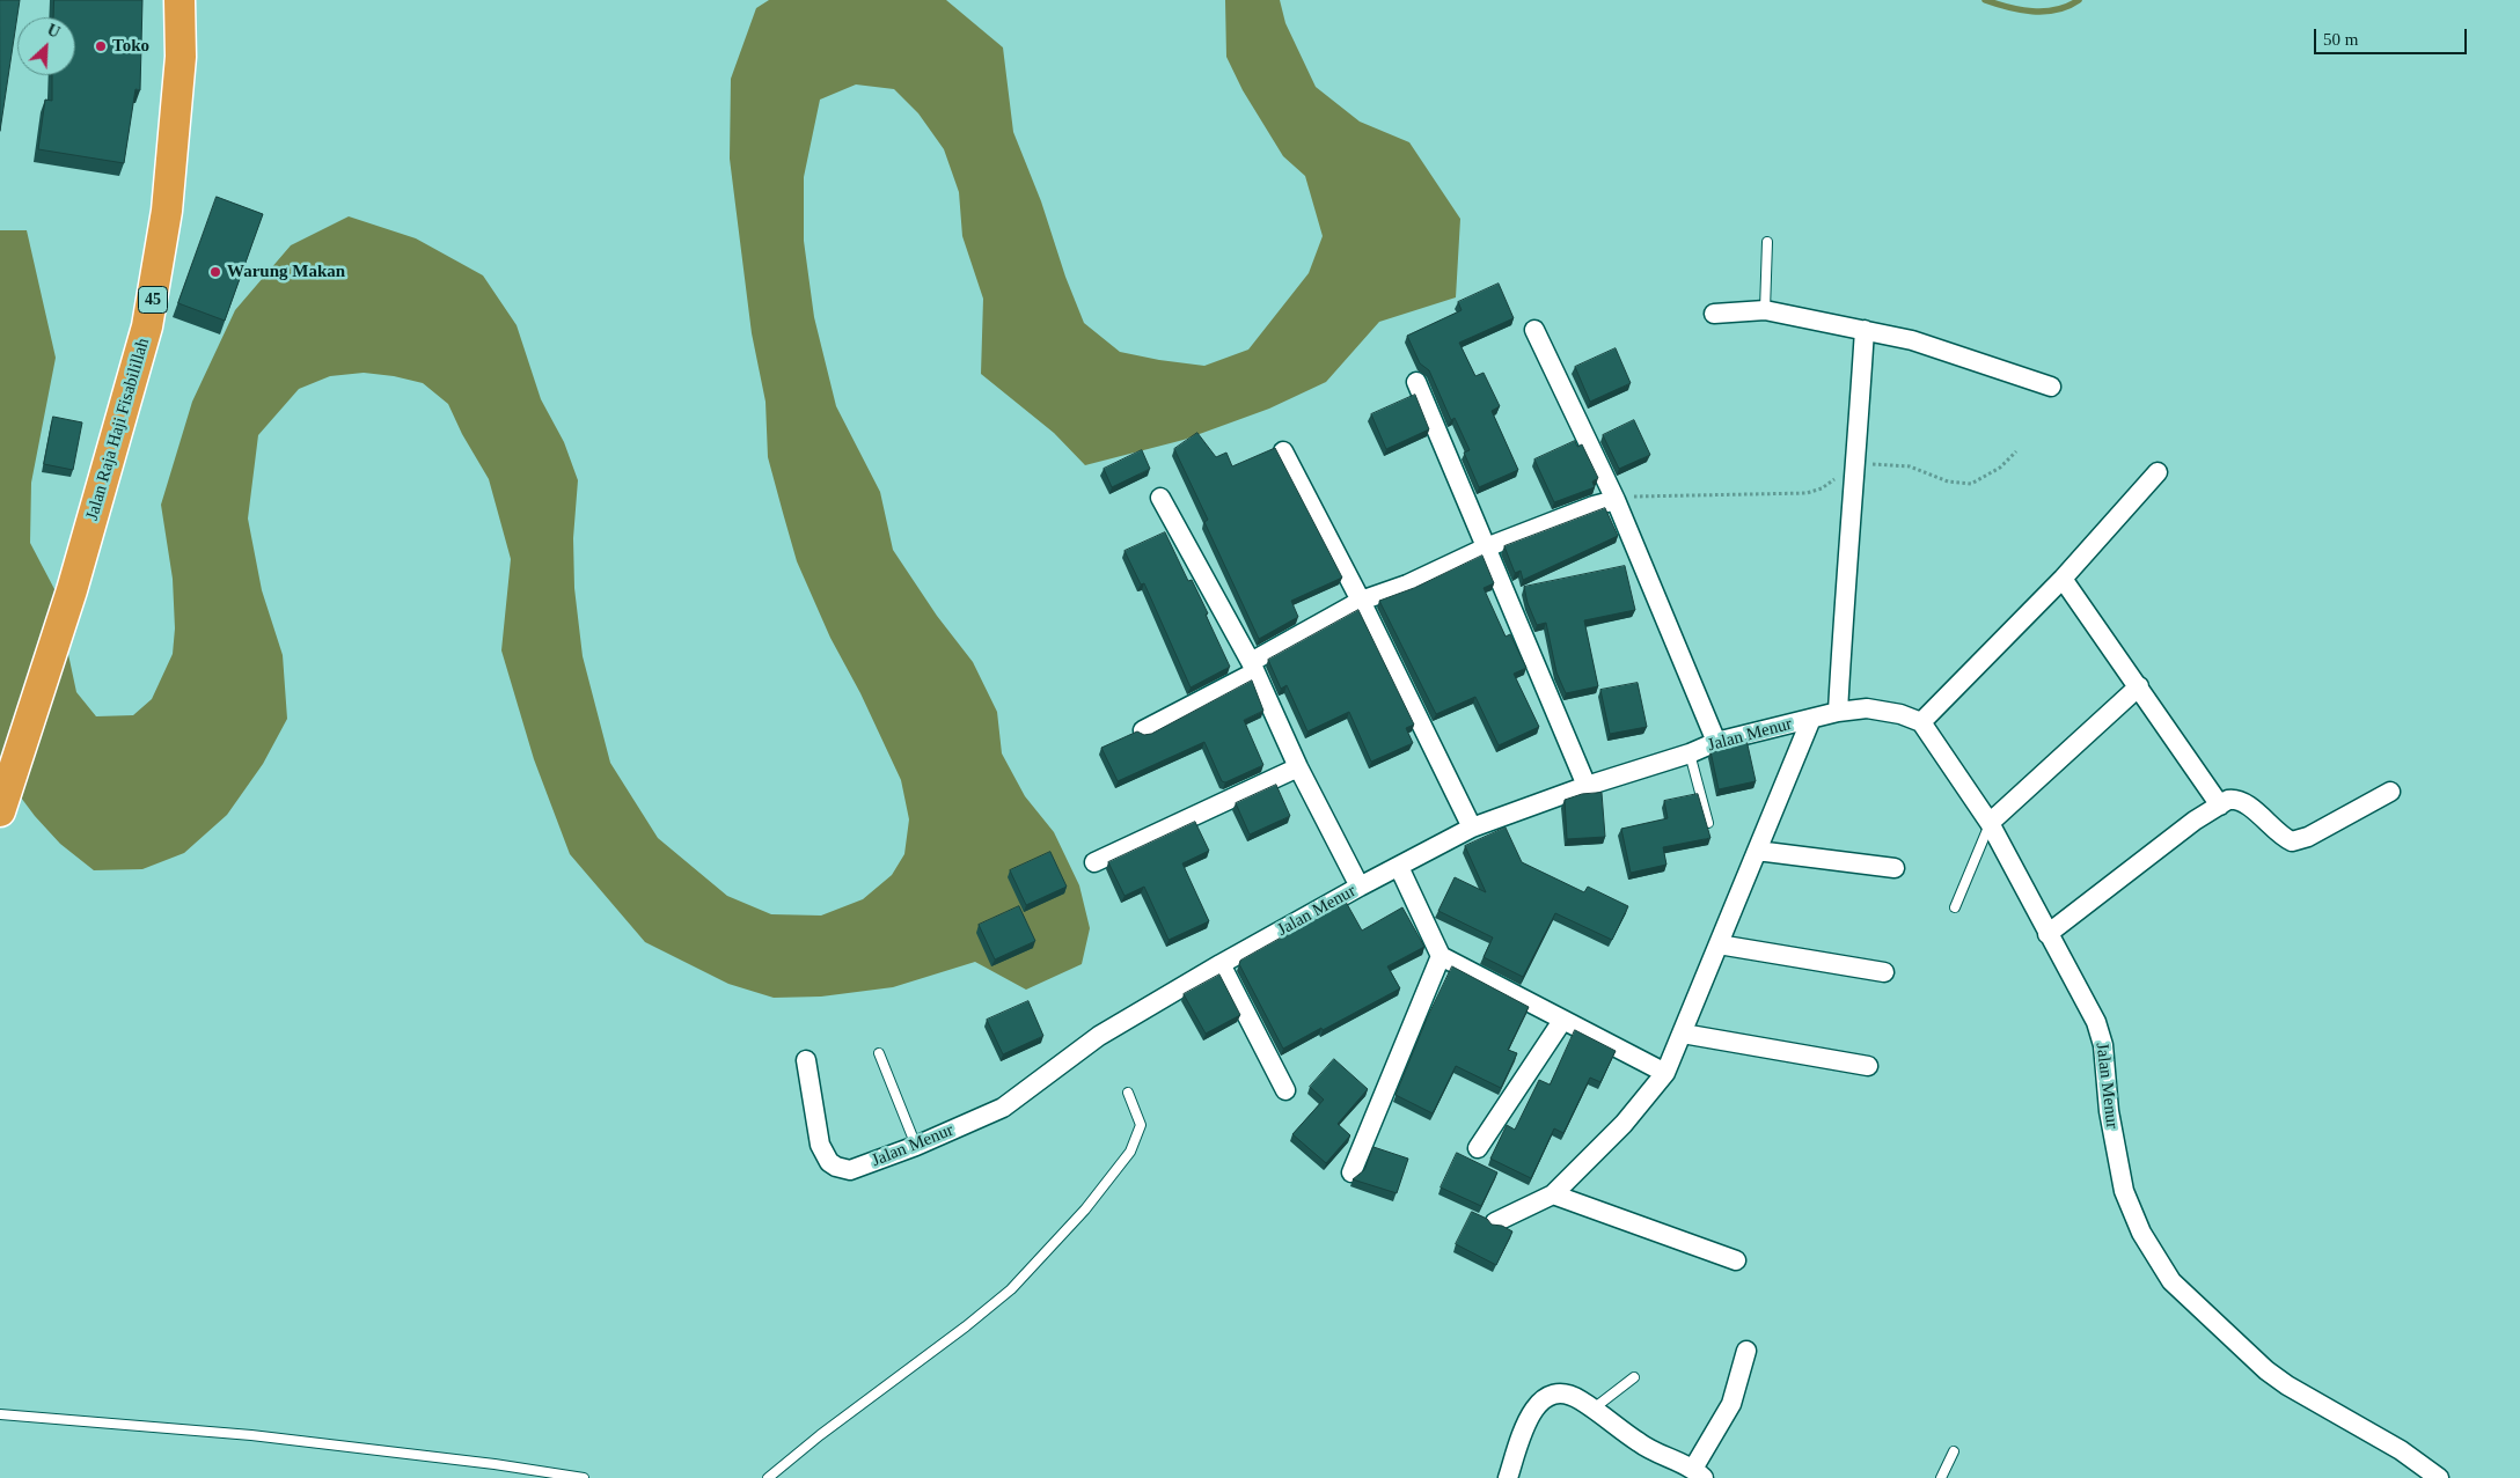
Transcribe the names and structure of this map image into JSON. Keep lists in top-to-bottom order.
{
  "streets": {
    "highway": ["45", "Jalan Raja Haji Fisabilillah"],
    "street": ["Jalan Menur"]
  },
  "places": ["Toko", "Warung Makan"],
  "scale_bar": "50 m",
  "north": "top right"
}
